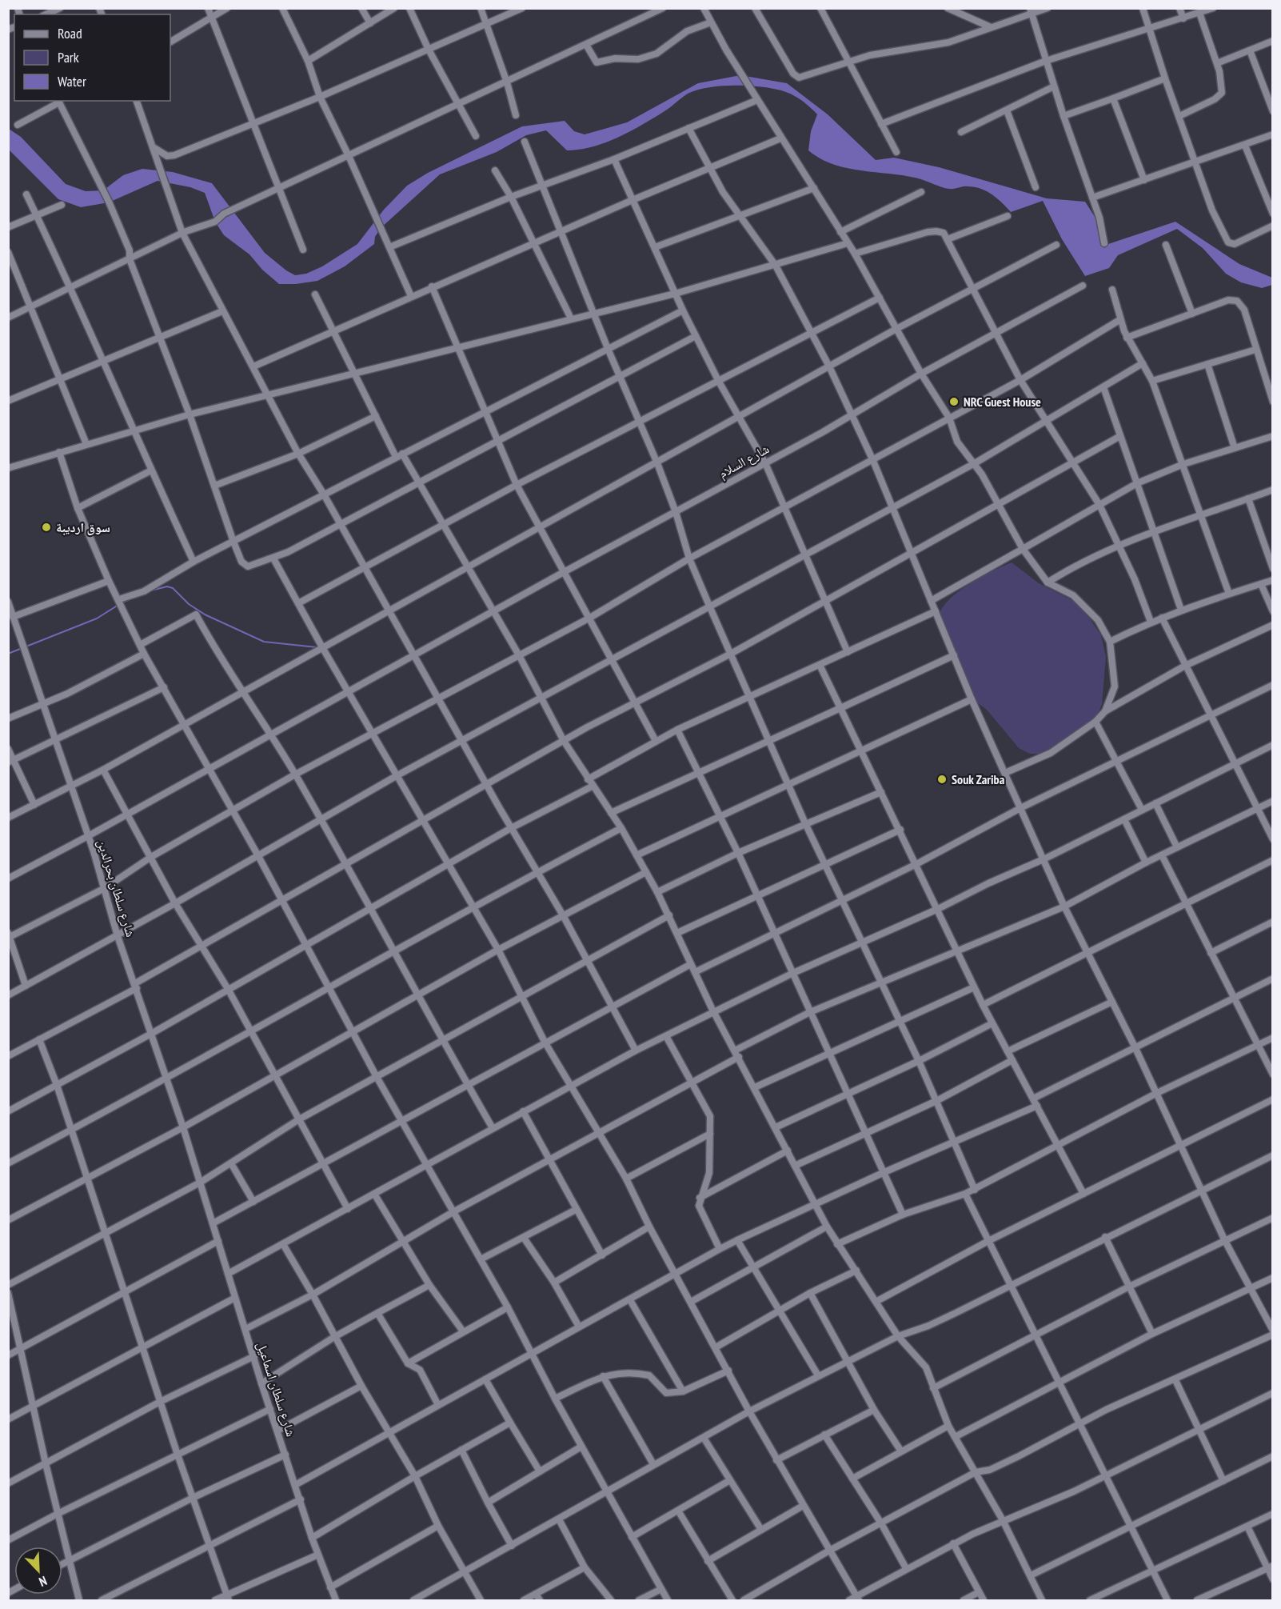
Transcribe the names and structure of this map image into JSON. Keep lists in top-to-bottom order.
{
  "streets": {
    "street": ["شارع السلام", "شارع سلطان بحرالدين", "شارع سلطان اسماعيل"]
  },
  "crossings": [
    ["شارع السلام", "شارع سلطان بحرالدين"],
    ["شارع سلطان بحرالدين", "شارع سلطان اسماعيل"]
  ],
  "places": ["NRC Guest House", "سوق ارديبة", "Souk Zariba"],
  "legend": ["Road", "Park", "Water"],
  "north": "bottom right"
}
